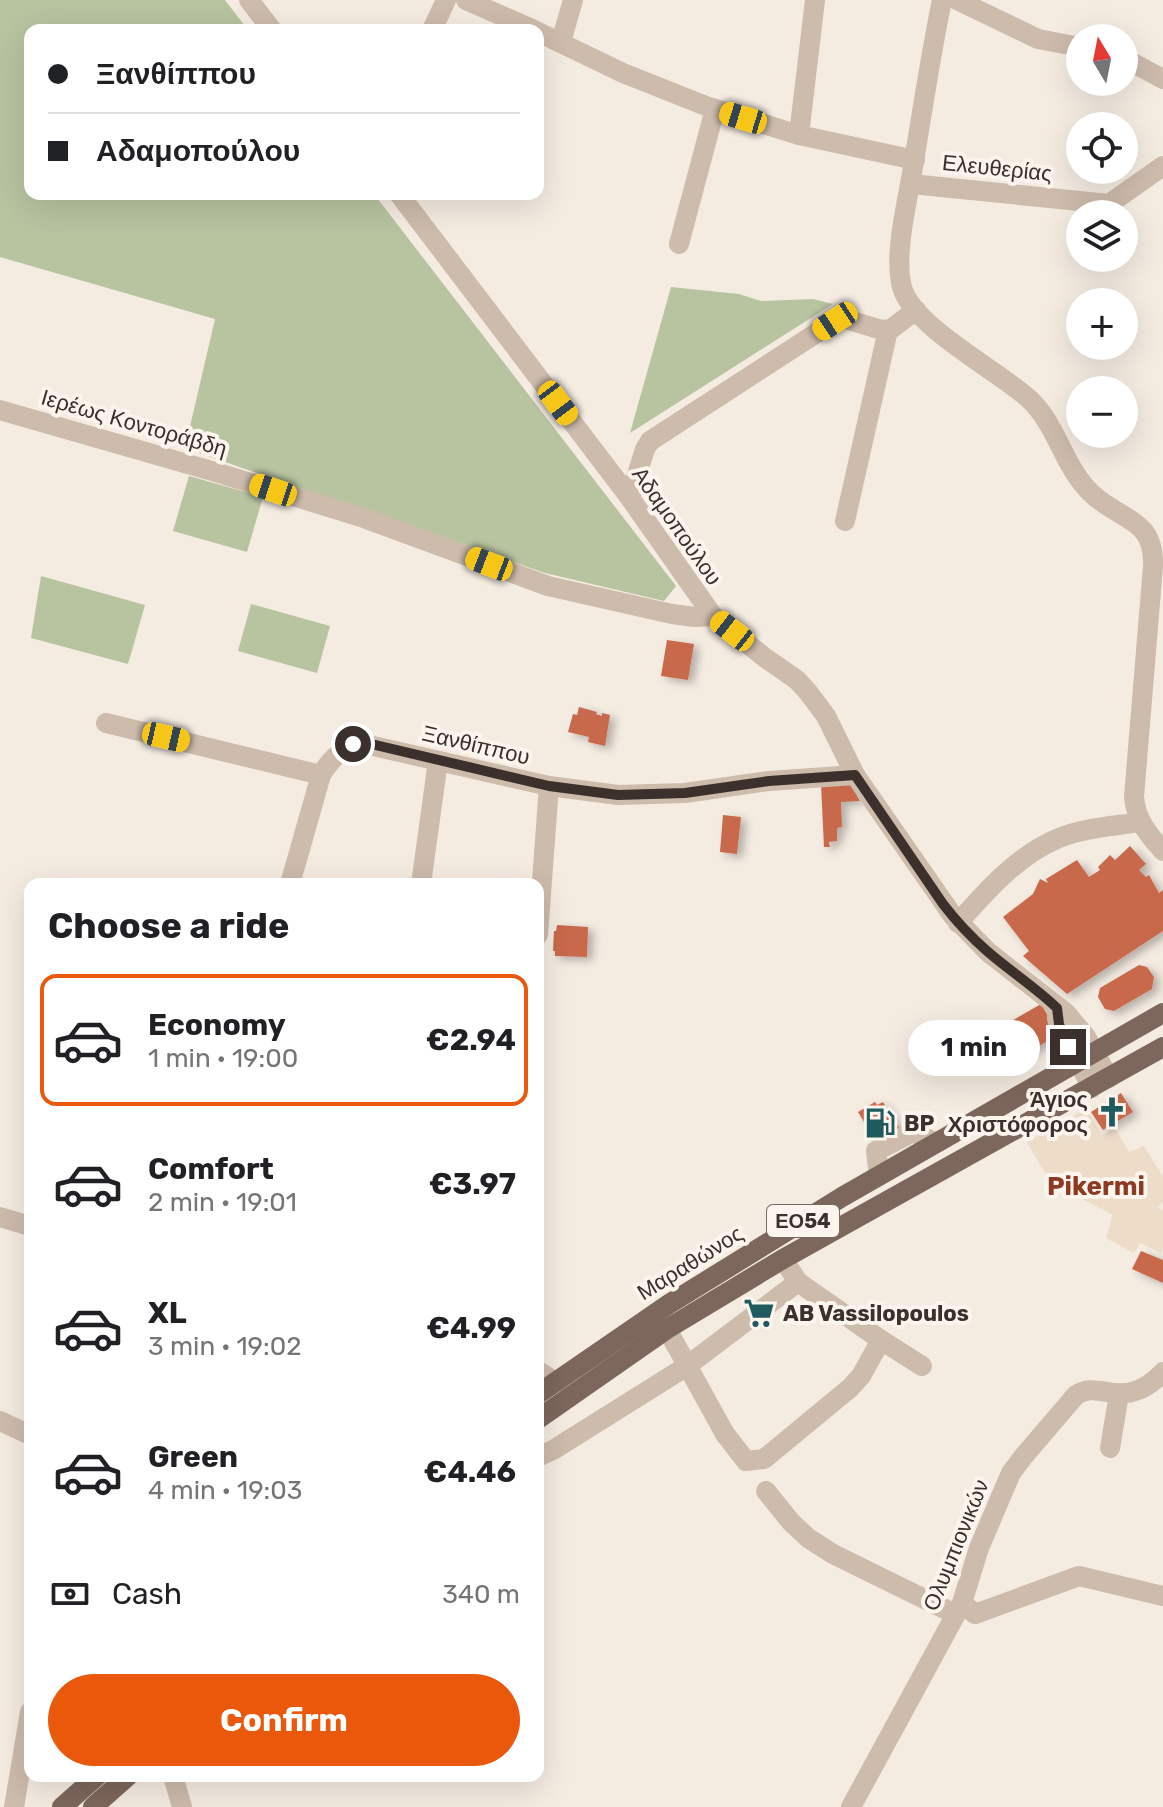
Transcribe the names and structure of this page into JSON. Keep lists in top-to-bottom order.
{
  "streets": {
    "main road": ["ΕΟ54", "Μαραθώνος"],
    "street": [
      "Ελευθερίας",
      "Ιερέως Κοντοράβδη",
      "Αδαμοπούλου",
      "Ξανθίππου",
      "Ολυμπιονικών"
    ]
  },
  "crossings": [
    ["Ιερέως Κοντοράβδη", "Αδαμοπούλου"],
    ["Αδαμοπούλου", "Ξανθίππου"],
    ["Αδαμοπούλου", "Μαραθώνος"]
  ],
  "districts": ["Pikermi"],
  "places": {
    "church": ["Άγιος Χριστόφορος"],
    "fuel station": ["BP"],
    "supermarket": ["AB Vassilopoulos"]
  },
  "north": "top",
  "page": {
    "map_buttons": ["+", "−"],
    "banner": ["Ξανθίππου", "Αδαμοπούλου"],
    "heading": "Choose a ride",
    "list": [
      {
        "name": "Economy",
        "note": "1 min · 19:00",
        "value": "€2.94"
      },
      {
        "name": "Comfort",
        "note": "2 min · 19:01",
        "value": "€3.97"
      },
      {
        "name": "XL",
        "note": "3 min · 19:02",
        "value": "€4.99"
      },
      {
        "name": "Green",
        "note": "4 min · 19:03",
        "value": "€4.46"
      }
    ],
    "bubble": "1 min",
    "pay": ["Cash", "340 m"],
    "buttons": "Confirm"
  }
}
